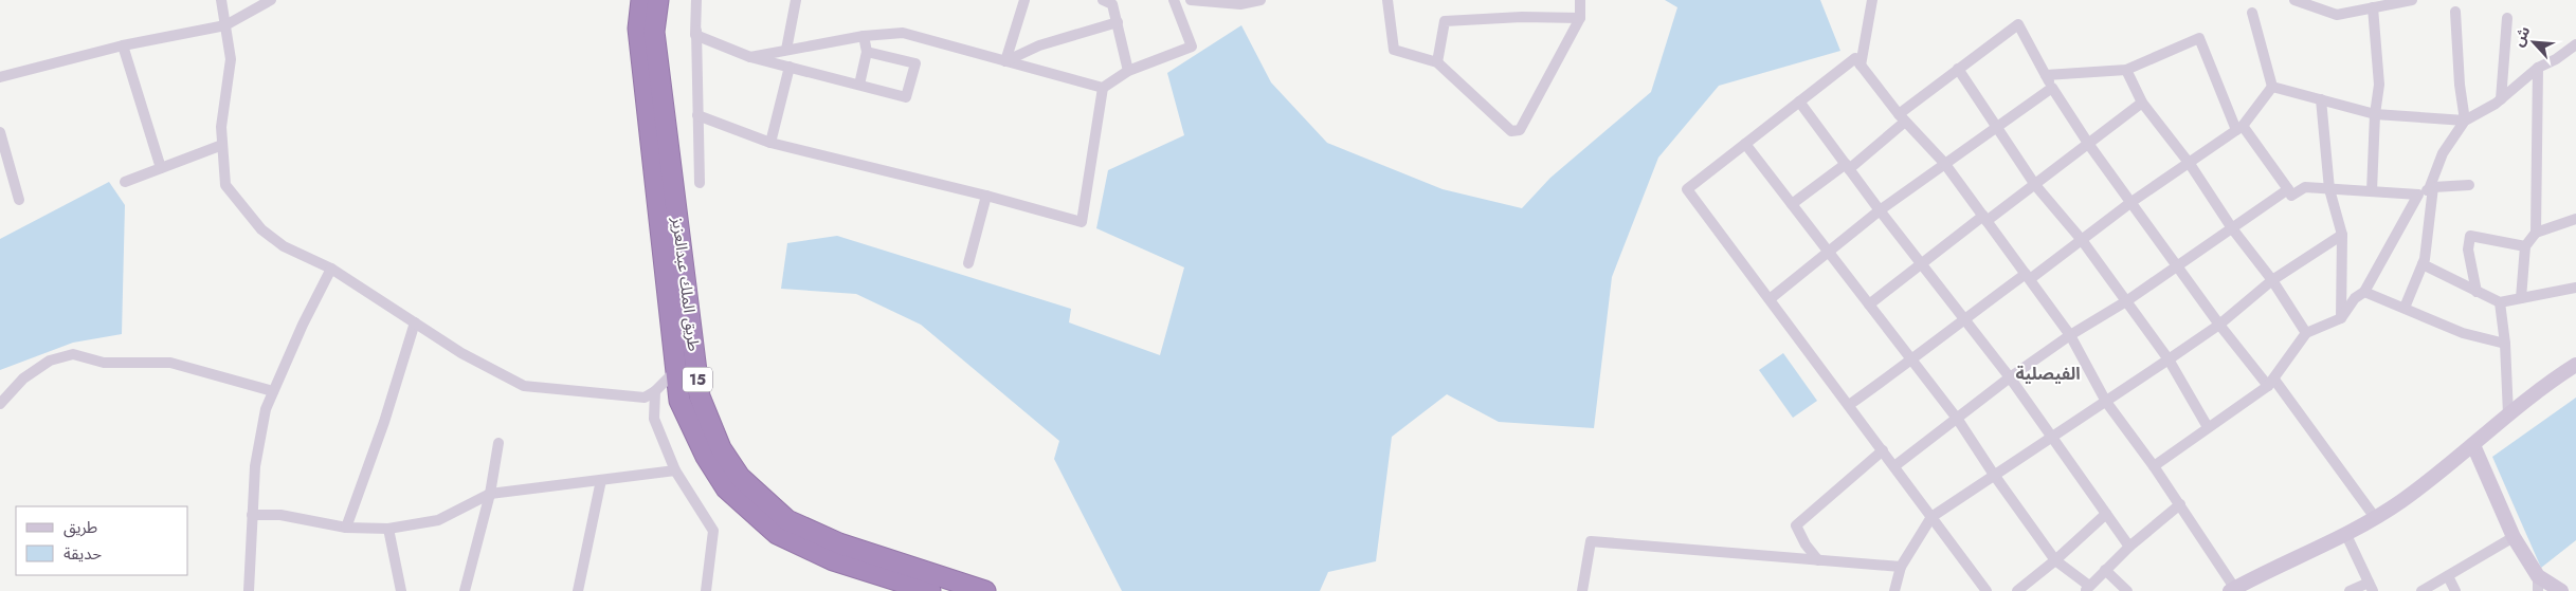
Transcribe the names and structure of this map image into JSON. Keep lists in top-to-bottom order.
{
  "streets": {
    "highway": ["طريق الملك عبدالعزيز", "15"]
  },
  "districts": ["الفيصلية"],
  "legend": ["طريق", "حديقة"],
  "north": "top left"
}
